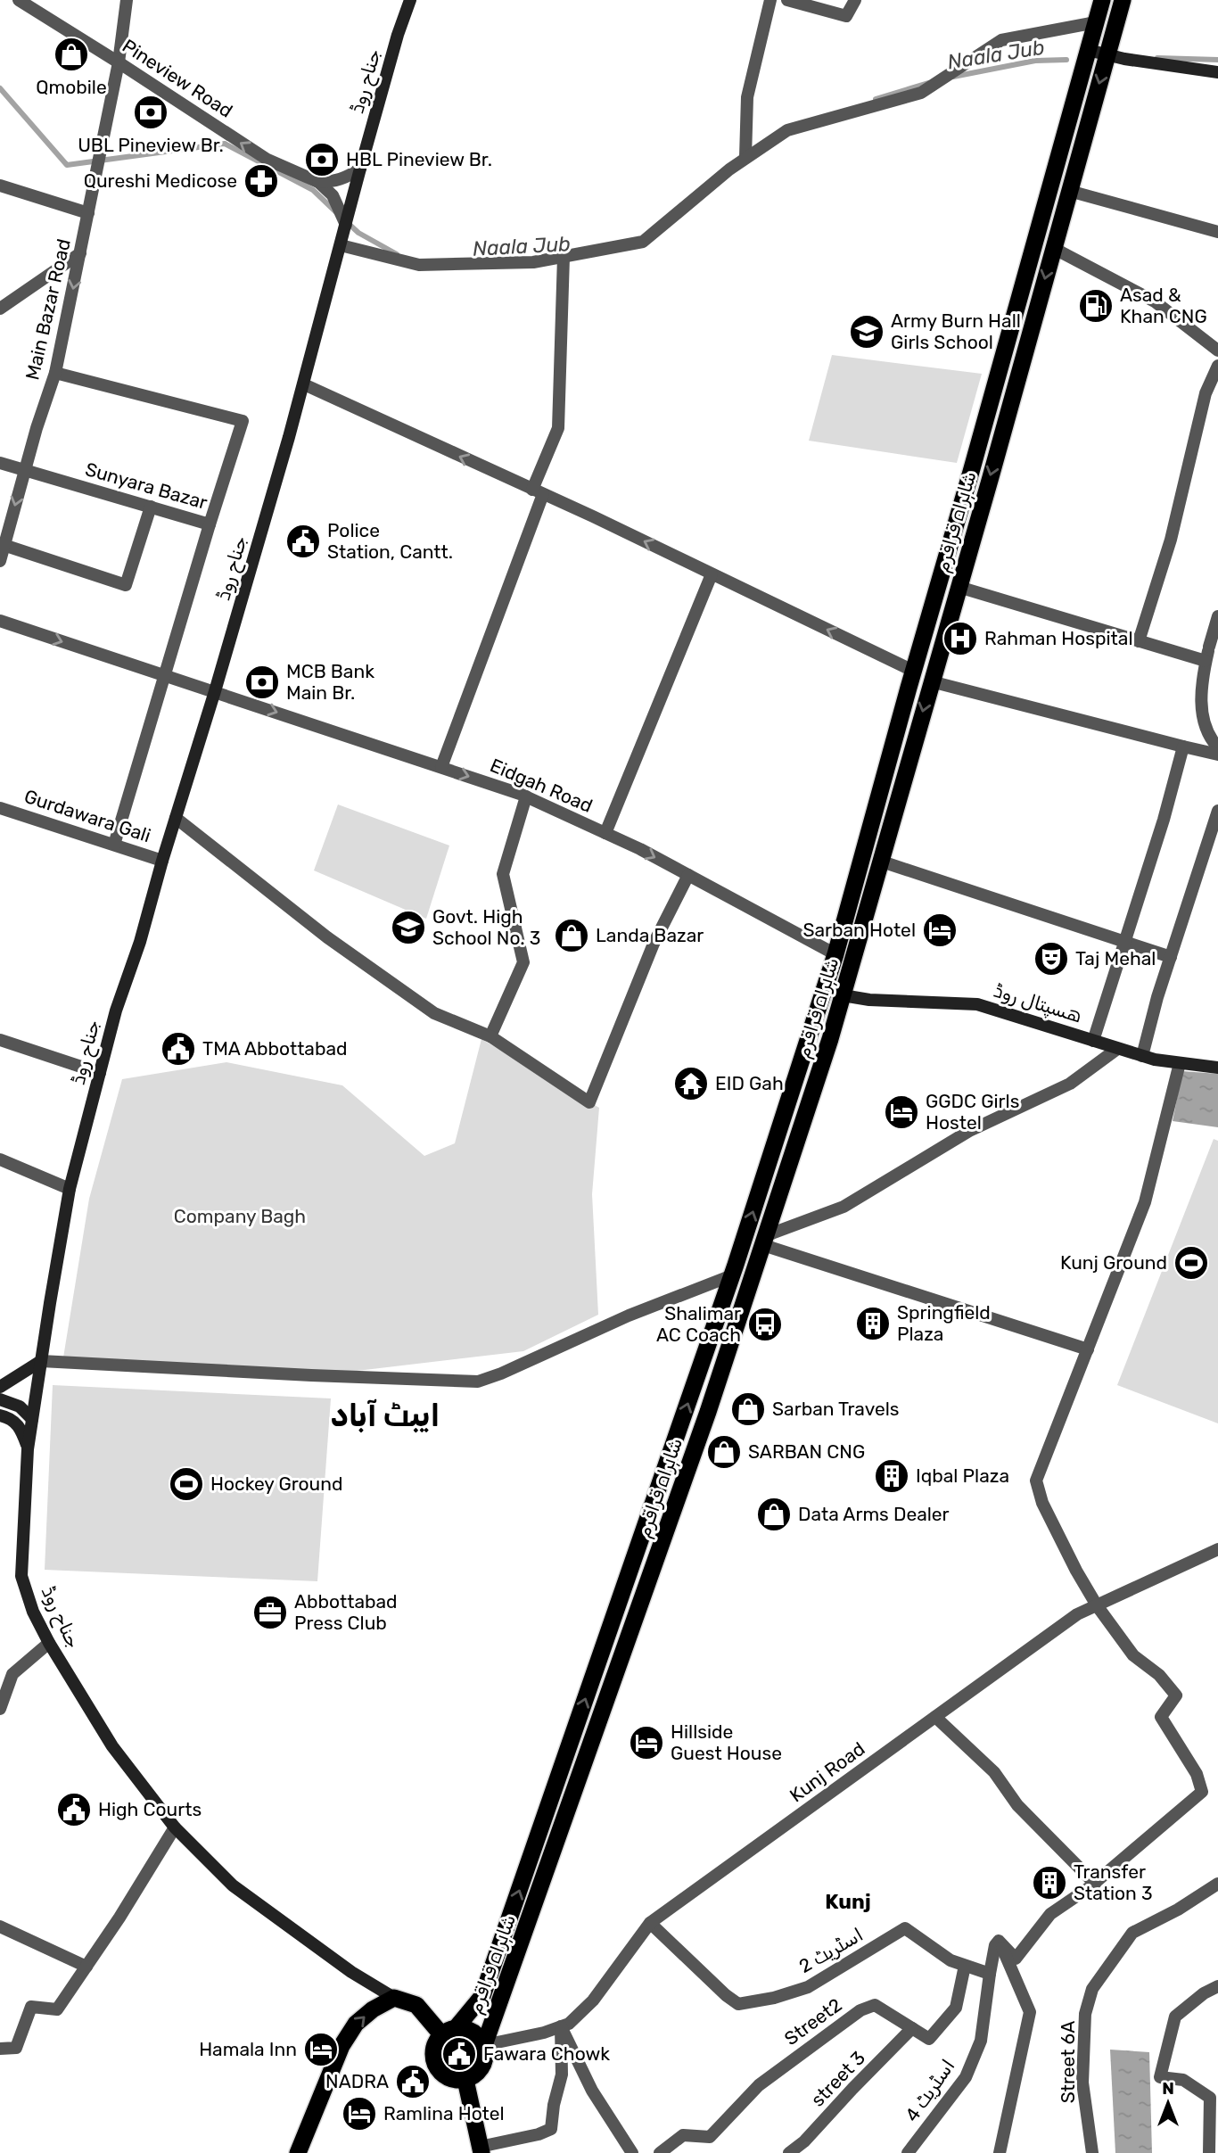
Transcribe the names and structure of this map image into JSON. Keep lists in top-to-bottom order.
{
  "streets": {
    "highway": ["شاہراہ قراقرم"],
    "main road": ["جناح روڈ", "ھسپتال روڈ"],
    "street": [
      "Pineview Road",
      "Main Bazar Road",
      "Sunyara Bazar",
      "Eidgah Road",
      "Gurdawara Gali",
      "Kunj Road",
      "اسٹریٹ 2",
      "Street2",
      "Street 6A",
      "street 3",
      "اسٹریٹ 4"
    ]
  },
  "crossings": [
    ["Pineview Road", "Main Bazar Road"],
    ["جناح روڈ", "شاہراہ قراقرم"],
    ["جناح روڈ", "Eidgah Road"],
    ["جناح روڈ", "Gurdawara Gali"],
    ["Main Bazar Road", "Sunyara Bazar"],
    ["شاہراہ قراقرم", "Eidgah Road"],
    ["شاہراہ قراقرم", "ھسپتال روڈ"],
    ["شاہراہ قراقرم", "Kunj Road"],
    ["Kunj Road", "اسٹریٹ 2"],
    ["اسٹریٹ 2", "Street2"],
    ["اسٹریٹ 2", "اسٹریٹ 4"],
    ["Street2", "street 3"]
  ],
  "one_way": ["Pineview Road", "Eidgah Road"],
  "districts": ["ایبٹ آباد", "Kunj"],
  "water": ["Naala Jub"],
  "parks": ["Company Bagh"],
  "places": {
    "shop": [
      "Qmobile",
      "Landa Bazar",
      "Sarban Travels",
      "SARBAN CNG",
      "Data Arms Dealer"
    ],
    "bank": ["UBL Pineview Br.", "HBL Pineview Br.", "MCB Bank Main Br."],
    "pharmacy": ["Qureshi Medicose"],
    "fuel station": ["Asad & Khan CNG"],
    "school or university": ["Army Burn Hall Girls School", "Govt. High School No. 3"],
    "public building": [
      "Police Station, Cantt.",
      "TMA Abbottabad",
      "High Courts",
      "Fawara Chowk",
      "NADRA"
    ],
    "hospital": ["Rahman Hospital"],
    "hotel": [
      "Sarban Hotel",
      "GGDC Girls Hostel",
      "Hillside Guest House",
      "Hamala Inn",
      "Ramlina Hotel"
    ],
    "theatre": ["Taj Mehal"],
    "temple": ["EID Gah"],
    "sports": ["Kunj Ground", "Hockey Ground"],
    "building": ["Springfield Plaza", "Iqbal Plaza", "Transfer Station 3"],
    "bus stop": ["Shalimar AC Coach"],
    "office": ["Abbottabad Press Club"]
  },
  "north": "top"
}
